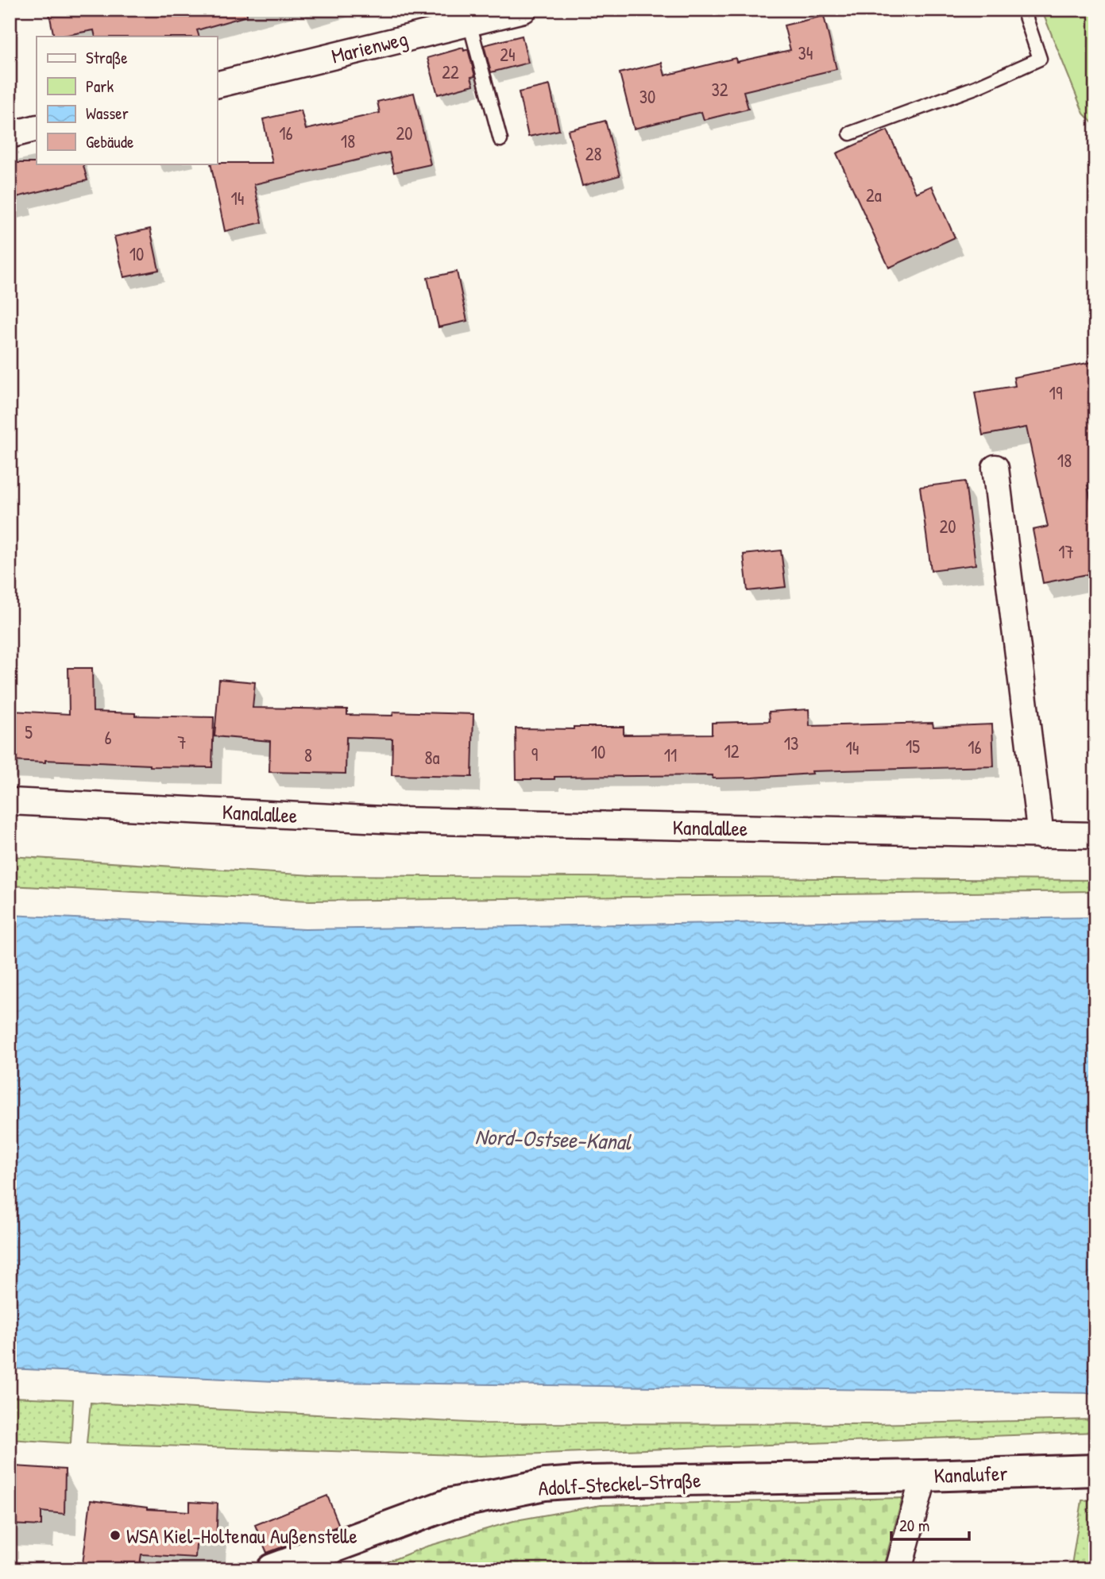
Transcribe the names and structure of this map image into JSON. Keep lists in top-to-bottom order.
{
  "streets": {
    "street": [
      "Marienweg",
      "Kanalallee",
      "Kanalufer",
      "Adolf-Steckel-Straße"
    ]
  },
  "crossings": [
    ["Kanalufer", "Adolf-Steckel-Straße"]
  ],
  "water": ["Nord-Ostsee-Kanal"],
  "places": ["WSA Kiel-Holtenau Außenstelle"],
  "house_numbers": [
    "34",
    "24",
    "22",
    "32",
    "30",
    "16",
    "20",
    "18",
    "28",
    "2a",
    "14",
    "10",
    "19",
    "18",
    "20",
    "17",
    "5",
    "6",
    "7",
    "13",
    "15",
    "16",
    "14",
    "12",
    "10",
    "9",
    "8",
    "11",
    "8a"
  ],
  "legend": [
    "Straße",
    "Park",
    "Wasser",
    "Gebäude"
  ],
  "scale_bar": "20 m"
}
